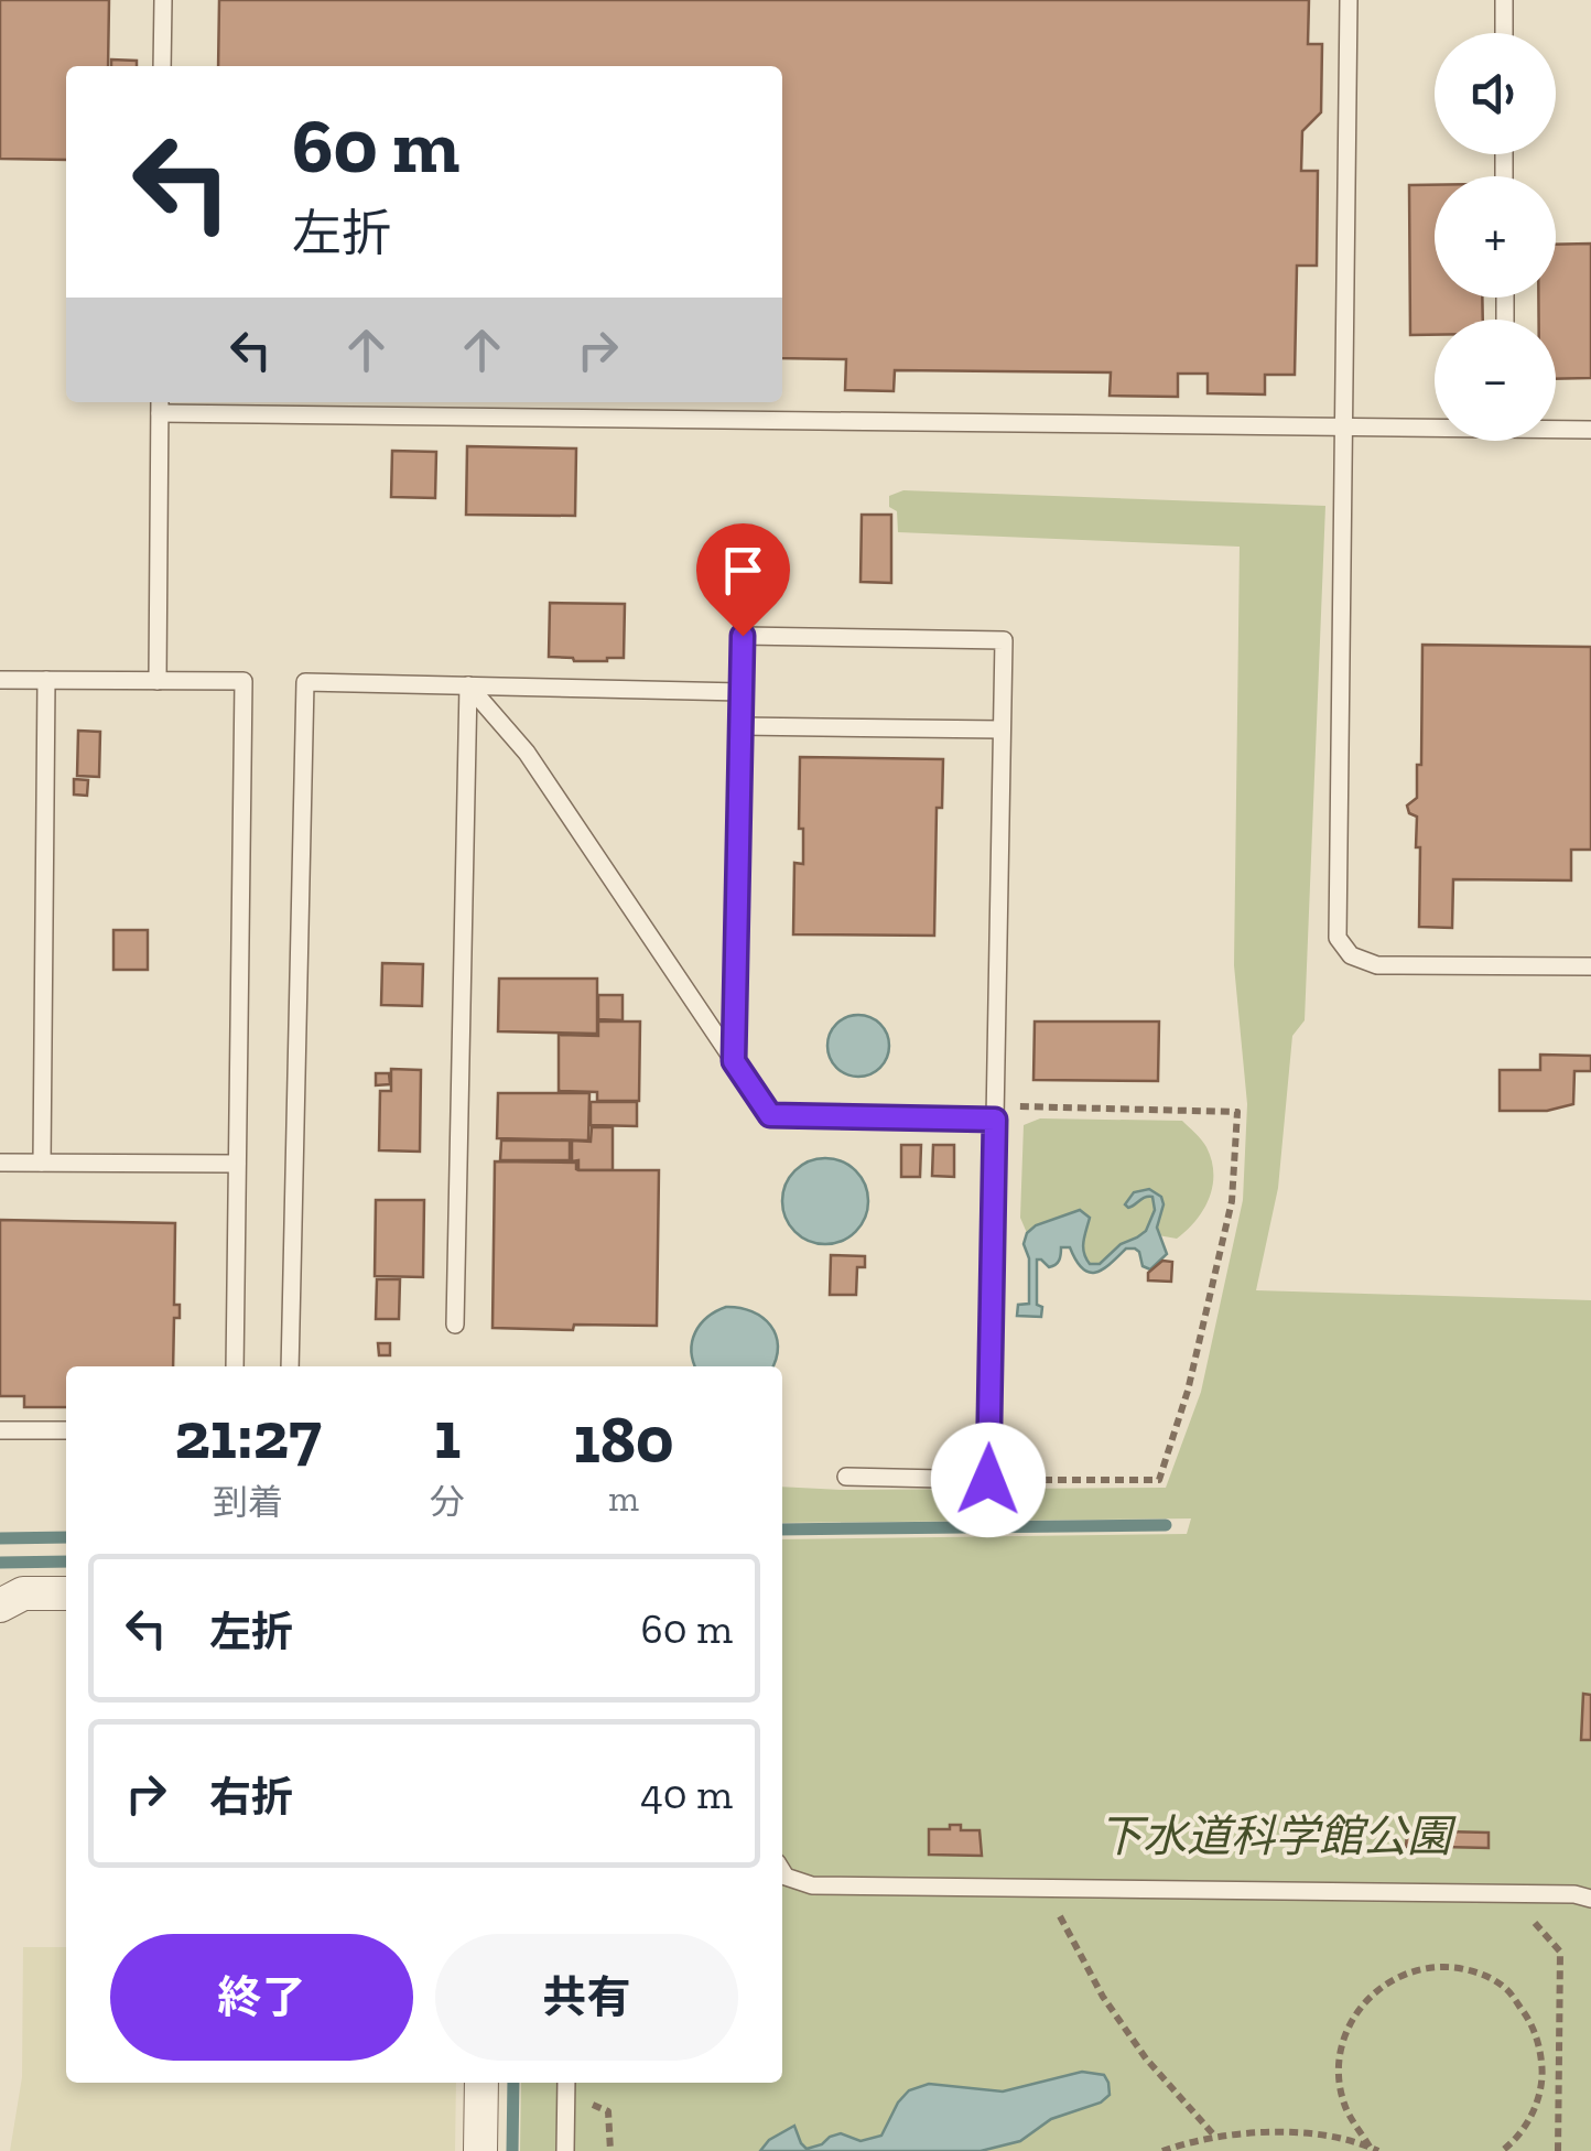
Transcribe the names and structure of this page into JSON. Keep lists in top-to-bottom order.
{
  "parks": ["下水道科学館公園"],
  "page": {
    "map_buttons": ["+", "−"],
    "turn": ["60 m", "左折"],
    "eta": [
      "21:27",
      "到着",
      "1",
      "分",
      "180",
      "m"
    ],
    "list": [
      {
        "name": "左折",
        "value": "60 m"
      },
      {
        "name": "右折",
        "value": "40 m"
      }
    ],
    "buttons": ["終了", "共有"]
  }
}
